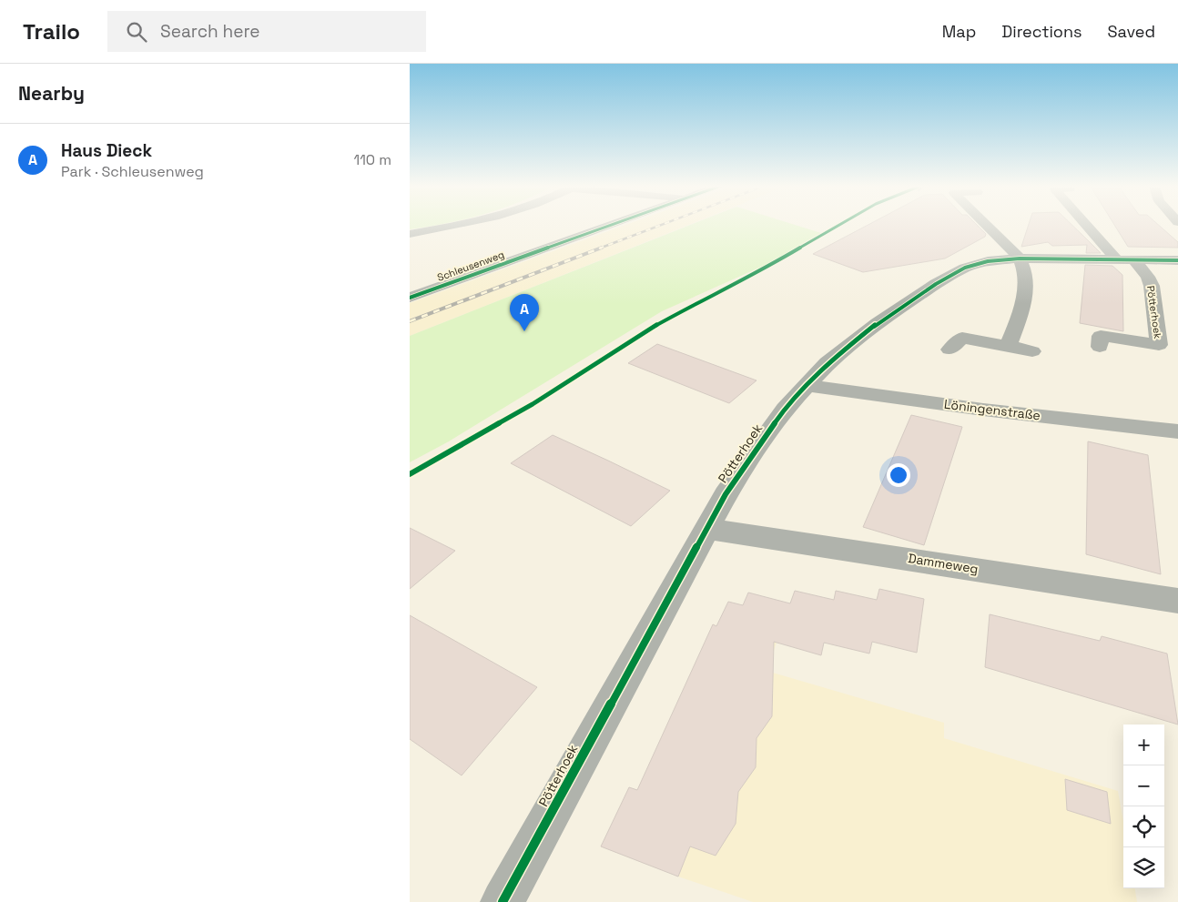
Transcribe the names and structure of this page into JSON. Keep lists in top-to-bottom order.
{
  "streets": {
    "street": [
      "Schleusenweg",
      "Pötterhoek",
      "Löningenstraße",
      "Dammeweg"
    ]
  },
  "crossings": [
    ["Pötterhoek", "Löningenstraße"],
    ["Pötterhoek", "Dammeweg"]
  ],
  "page": {
    "header": "Trailo",
    "search": "Search here",
    "nav": ["Map", "Directions", "Saved"],
    "heading": "Nearby",
    "list": [
      {
        "mark": "A",
        "name": "Haus Dieck",
        "note": "Park · Schleusenweg",
        "value": "110 m"
      }
    ],
    "pins": "A",
    "map_buttons": ["+", "−"]
  }
}
